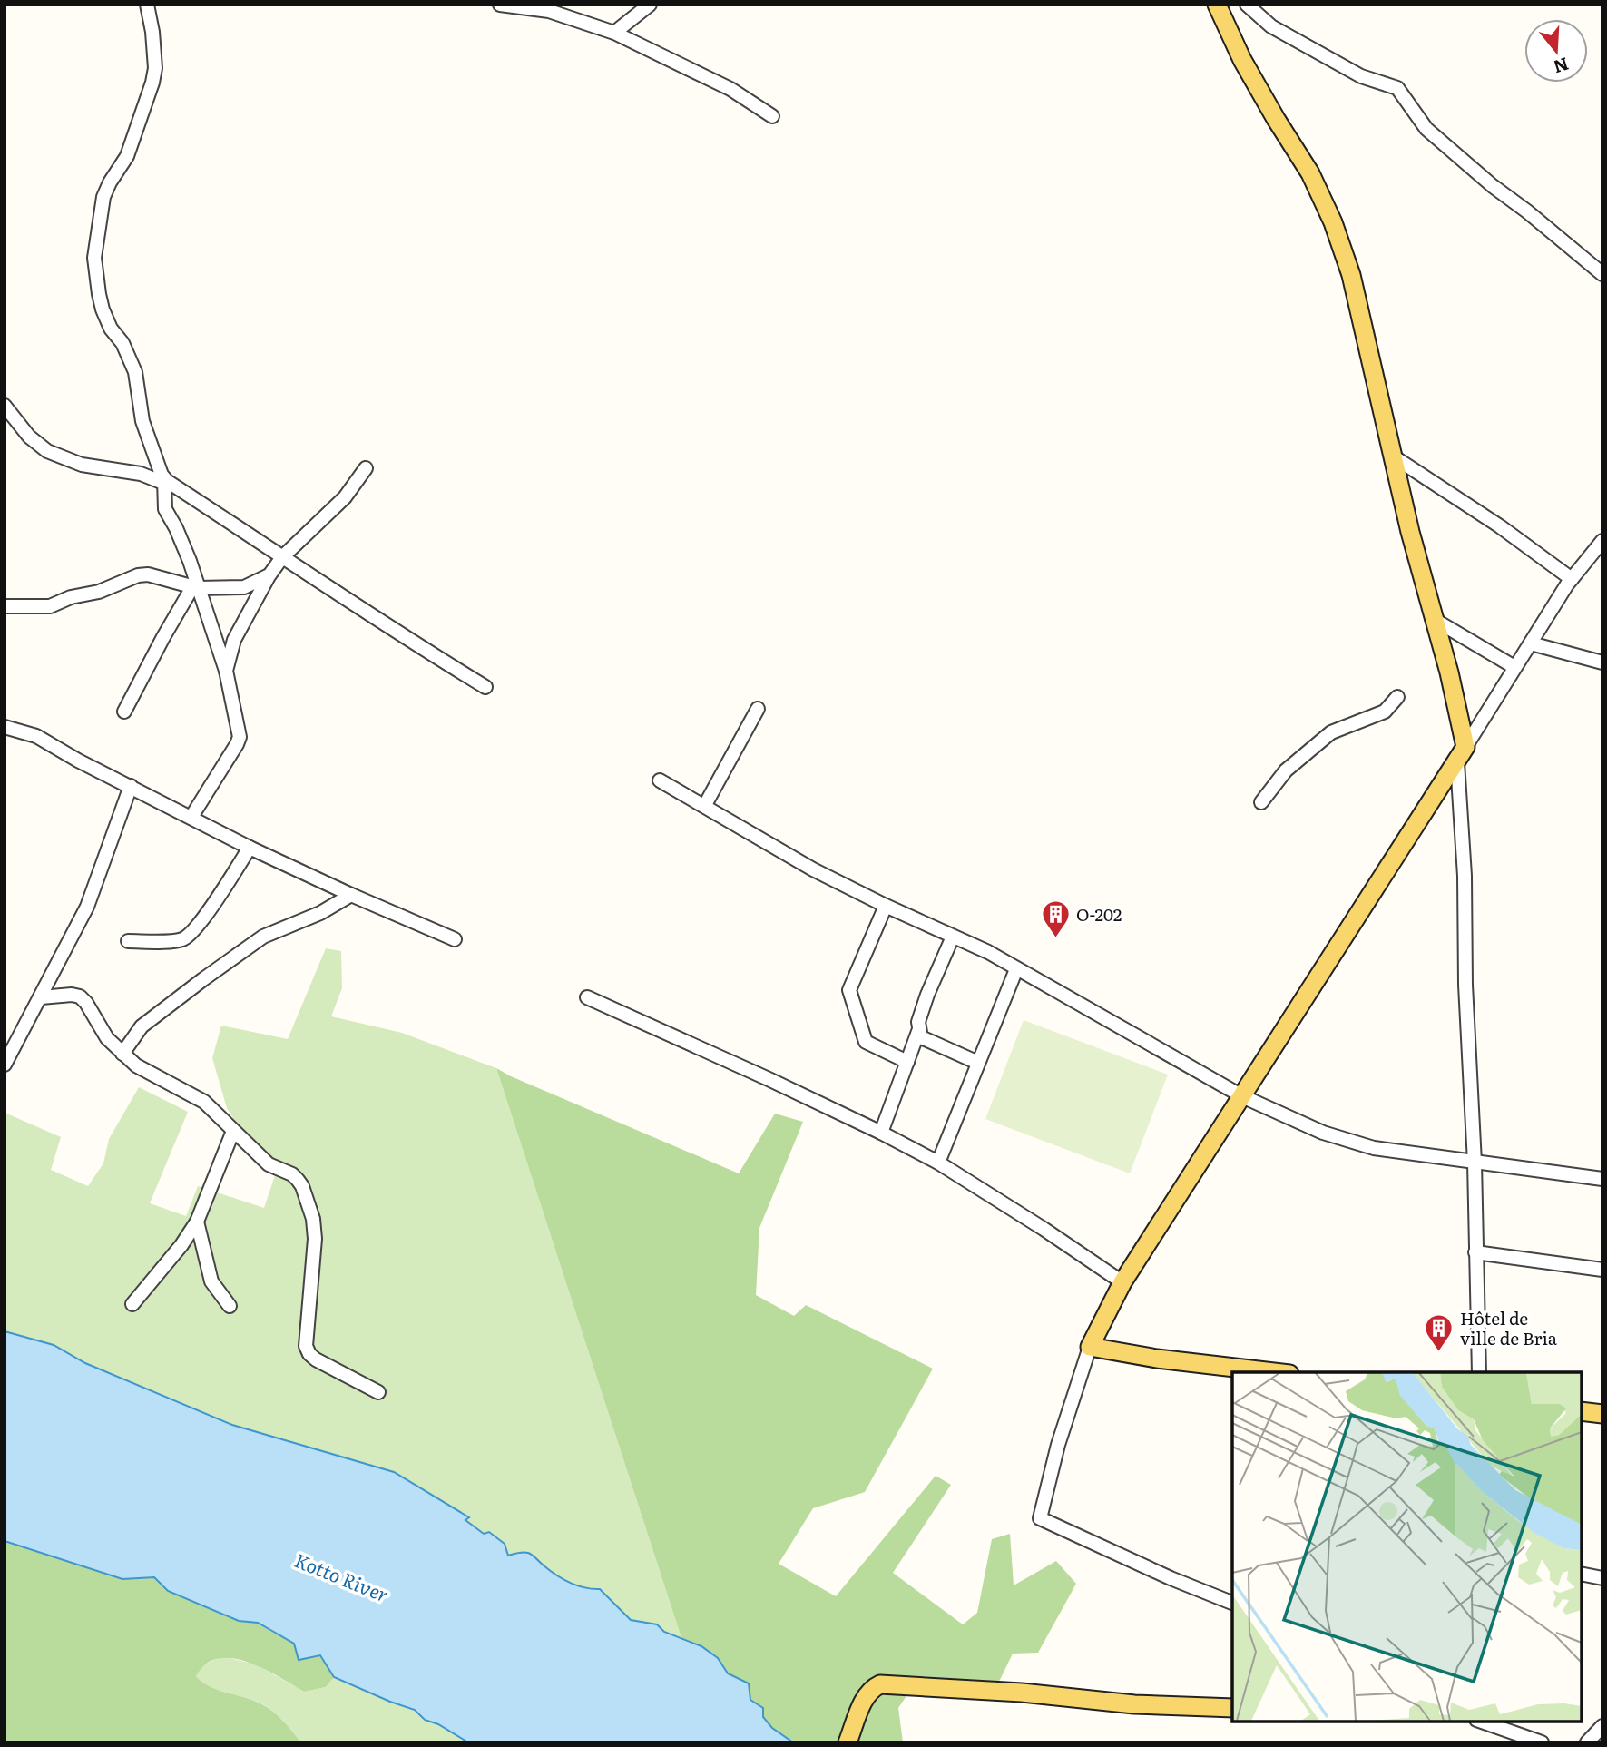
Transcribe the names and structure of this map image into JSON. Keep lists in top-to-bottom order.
{
  "water": ["Kotto River"],
  "places": {
    "building": ["O-202", "Hôtel de ville de Bria"]
  },
  "north": "bottom"
}
